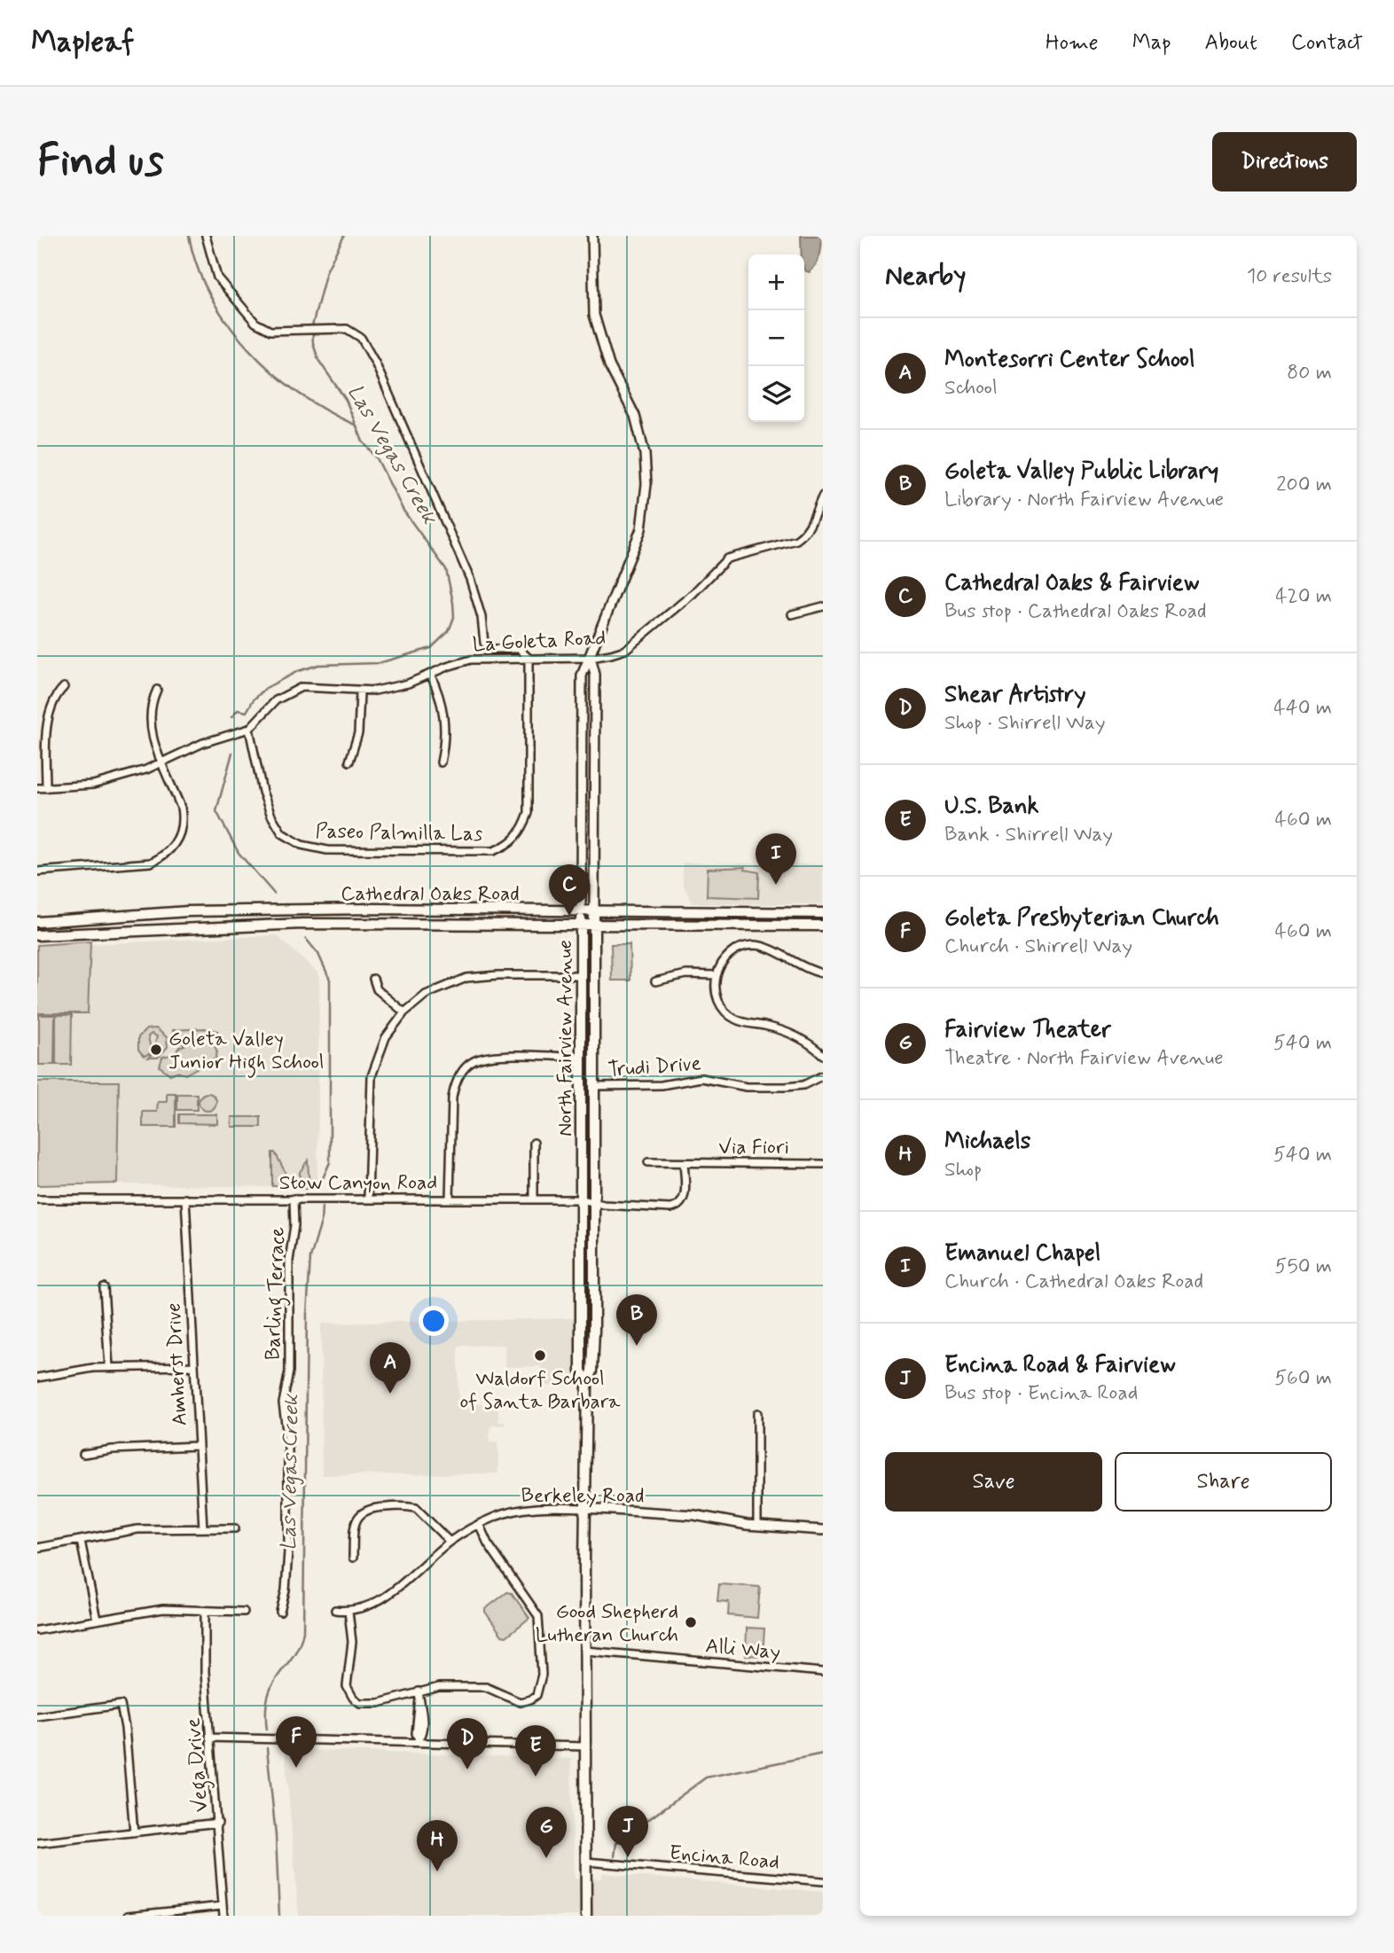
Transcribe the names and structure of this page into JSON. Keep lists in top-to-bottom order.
{
  "streets": {
    "main road": ["Cathedral Oaks Road", "North Fairview Avenue"],
    "street": [
      "La Goleta Road",
      "Paseo Palmilla Las",
      "Trudi Drive",
      "Via Fiori",
      "Stow Canyon Road",
      "Barling Terrace",
      "Amherst Drive",
      "Berkeley Road",
      "Alli Way",
      "Vega Drive",
      "Encina Road"
    ]
  },
  "crossings": [
    ["La Goleta Road", "Paseo Palmilla Las"],
    ["La Goleta Road", "North Fairview Avenue"],
    ["Cathedral Oaks Road", "North Fairview Avenue"],
    ["North Fairview Avenue", "Trudi Drive"],
    ["North Fairview Avenue", "Stow Canyon Road"],
    ["North Fairview Avenue", "Berkeley Road"],
    ["North Fairview Avenue", "Alli Way"],
    ["North Fairview Avenue", "Encina Road"],
    ["Via Fiori", "Stow Canyon Road"],
    ["Stow Canyon Road", "Barling Terrace"],
    ["Stow Canyon Road", "Amherst Drive"]
  ],
  "water": ["Las Vegas Creek"],
  "places": ["Goleta Valley Junior High School", "Waldorf School of Santa Barbara", "Good Shepherd Lutheran Church"],
  "page": {
    "header": "Mapleaf",
    "nav": [
      "Home",
      "Map",
      "About",
      "Contact"
    ],
    "buttons": [
      "Directions",
      ["Save", "Share"]
    ],
    "title": "Find us",
    "heading": ["Nearby", "10 results"],
    "map_buttons": ["+", "−"],
    "list": [
      {
        "mark": "A",
        "name": "Montesorri Center School",
        "note": "School",
        "value": "80 m"
      },
      {
        "mark": "B",
        "name": "Goleta Valley Public Library",
        "note": "Library · North Fairview Avenue",
        "value": "200 m"
      },
      {
        "mark": "C",
        "name": "Cathedral Oaks & Fairview",
        "note": "Bus stop · Cathedral Oaks Road",
        "value": "420 m"
      },
      {
        "mark": "D",
        "name": "Shear Artistry",
        "note": "Shop · Shirrell Way",
        "value": "440 m"
      },
      {
        "mark": "E",
        "name": "U.S. Bank",
        "note": "Bank · Shirrell Way",
        "value": "460 m"
      },
      {
        "mark": "F",
        "name": "Goleta Presbyterian Church",
        "note": "Church · Shirrell Way",
        "value": "460 m"
      },
      {
        "mark": "G",
        "name": "Fairview Theater",
        "note": "Theatre · North Fairview Avenue",
        "value": "540 m"
      },
      {
        "mark": "H",
        "name": "Michaels",
        "note": "Shop",
        "value": "540 m"
      },
      {
        "mark": "I",
        "name": "Emanuel Chapel",
        "note": "Church · Cathedral Oaks Road",
        "value": "550 m"
      },
      {
        "mark": "J",
        "name": "Encina Road & Fairview",
        "note": "Bus stop · Encina Road",
        "value": "560 m"
      }
    ],
    "pins": [
      "I",
      "C",
      "B",
      "A",
      "F",
      "D",
      "E",
      "J",
      "G",
      "H"
    ]
  }
}
